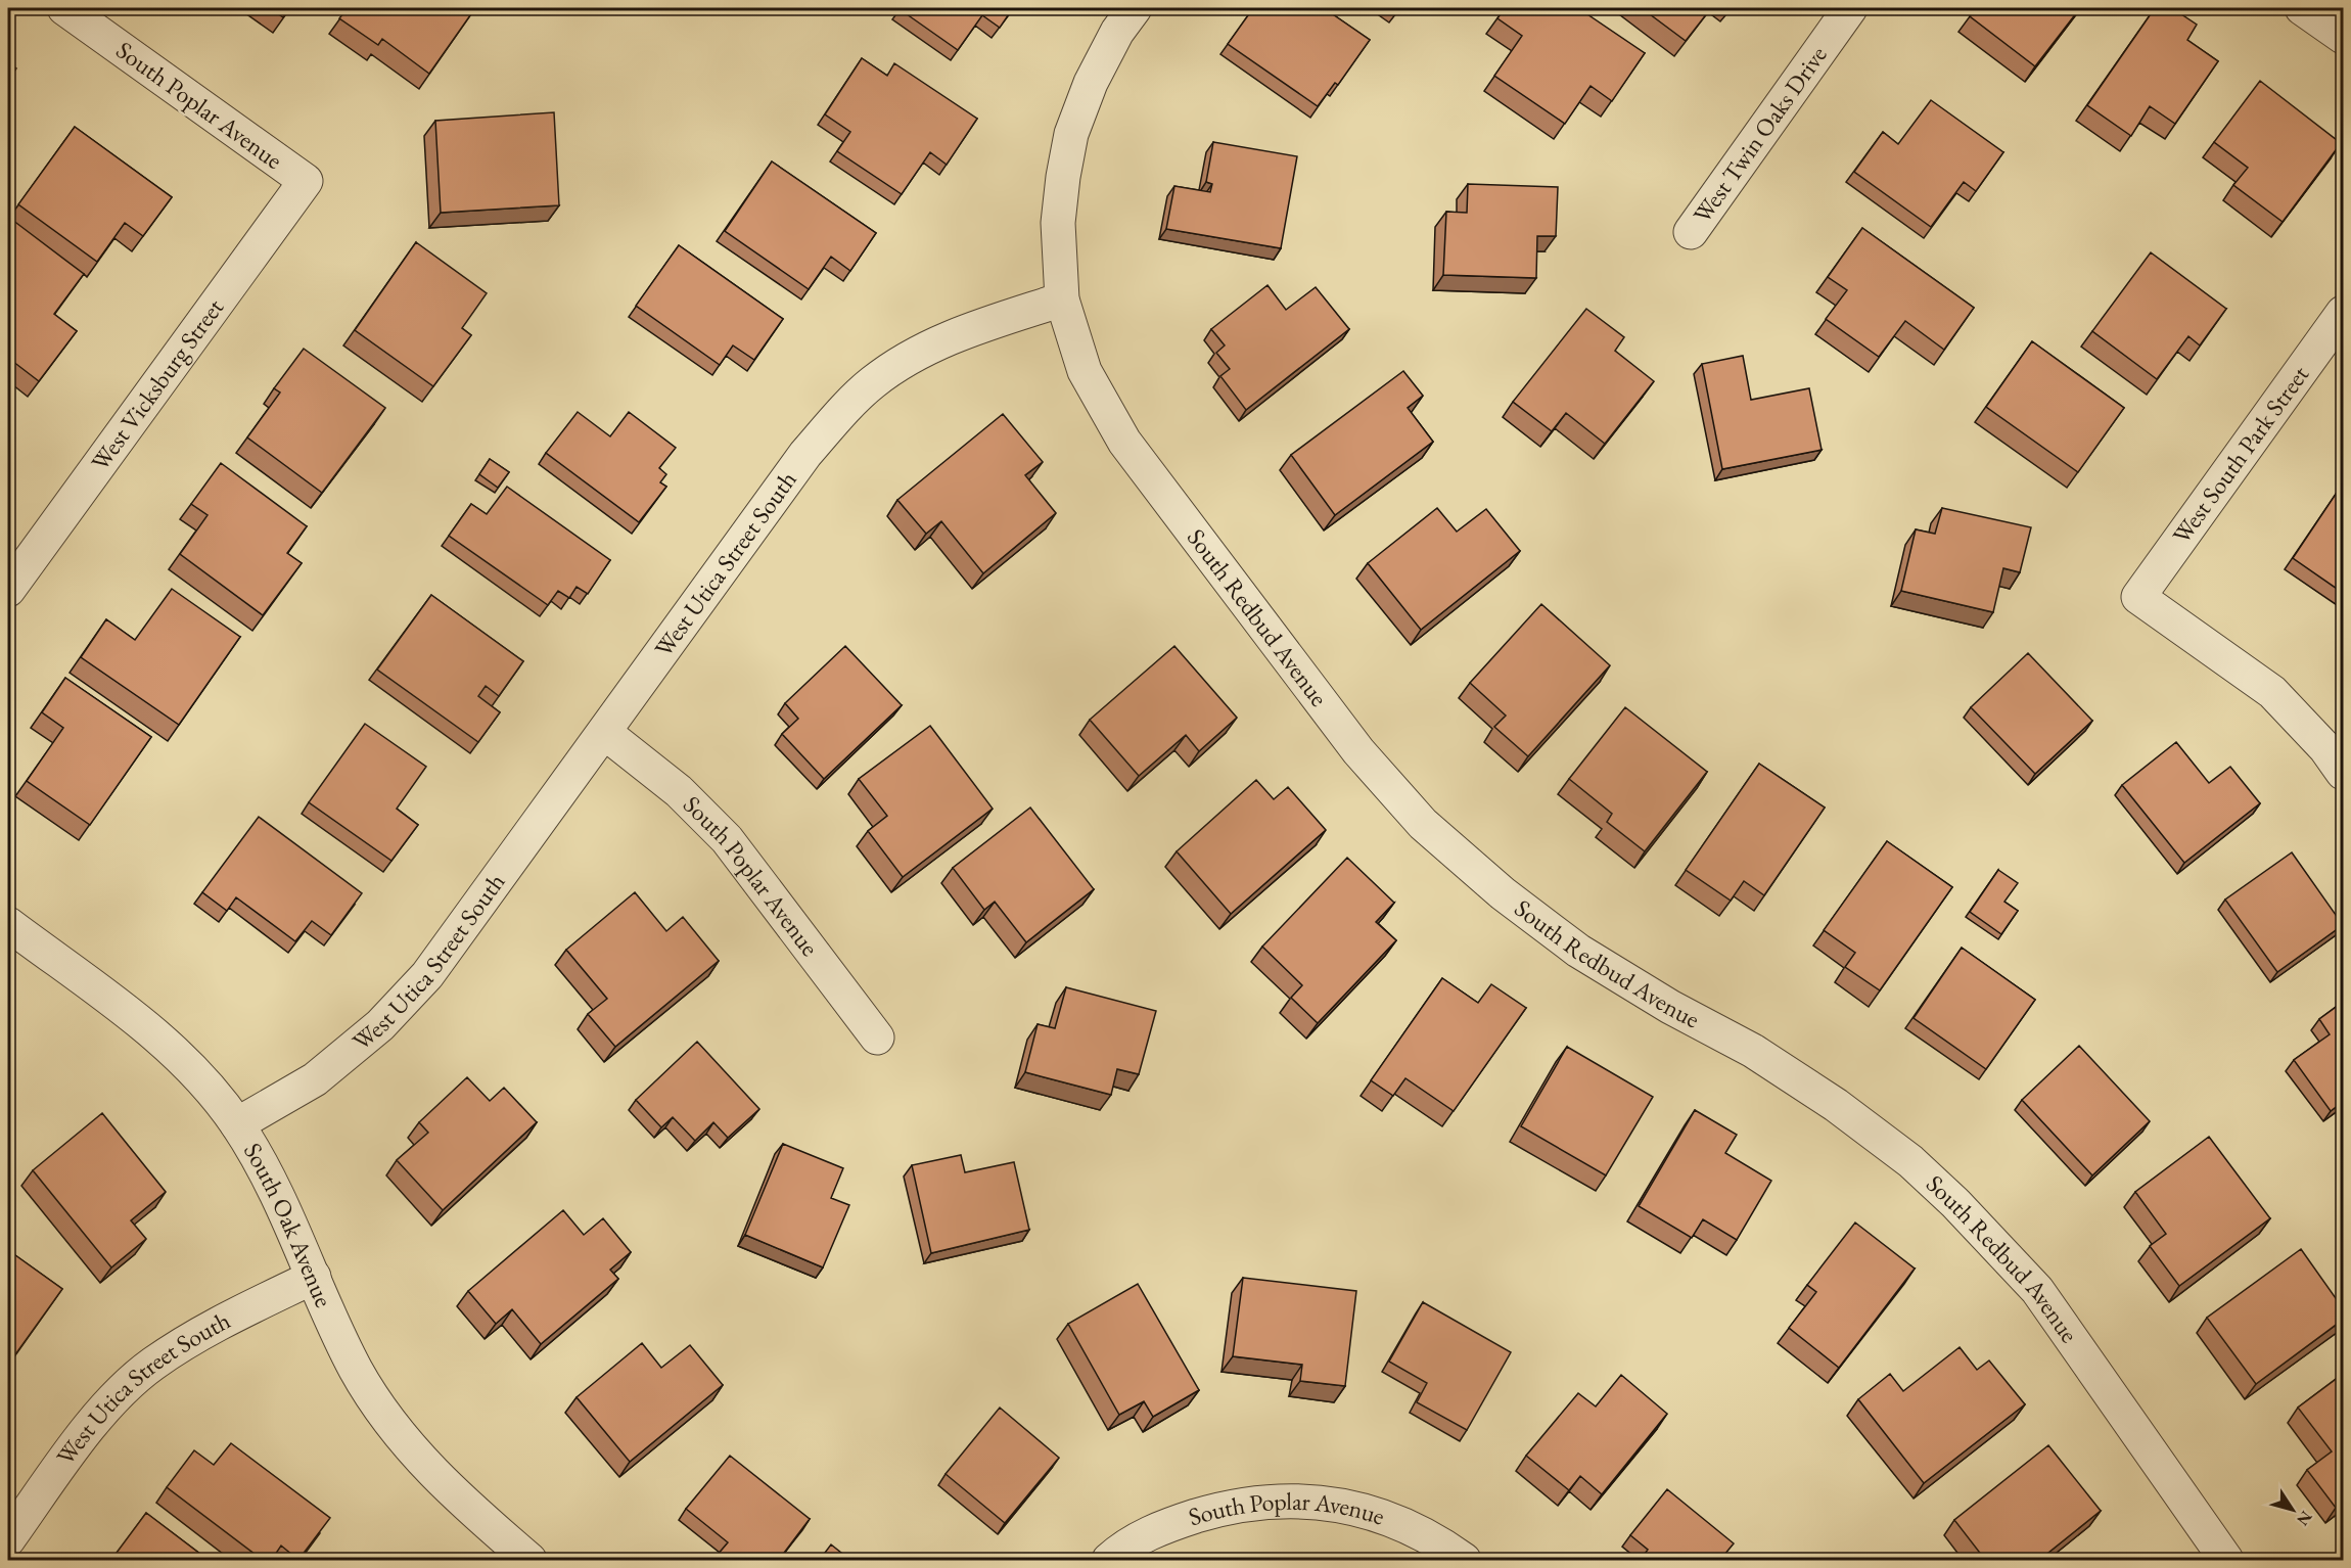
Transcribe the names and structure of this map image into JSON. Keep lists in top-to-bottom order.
{
  "streets": {
    "street": [
      "South Poplar Avenue",
      "West Twin Oaks Drive",
      "West Vicksburg Street",
      "West South Park Street",
      "West Utica Street South",
      "South Redbud Avenue",
      "South Oak Avenue"
    ]
  },
  "crossings": [
    ["South Poplar Avenue", "West Vicksburg Street"],
    ["South Poplar Avenue", "West Utica Street South"],
    ["West Utica Street South", "South Redbud Avenue"],
    ["West Utica Street South", "South Oak Avenue"]
  ],
  "north": "bottom right"
}
